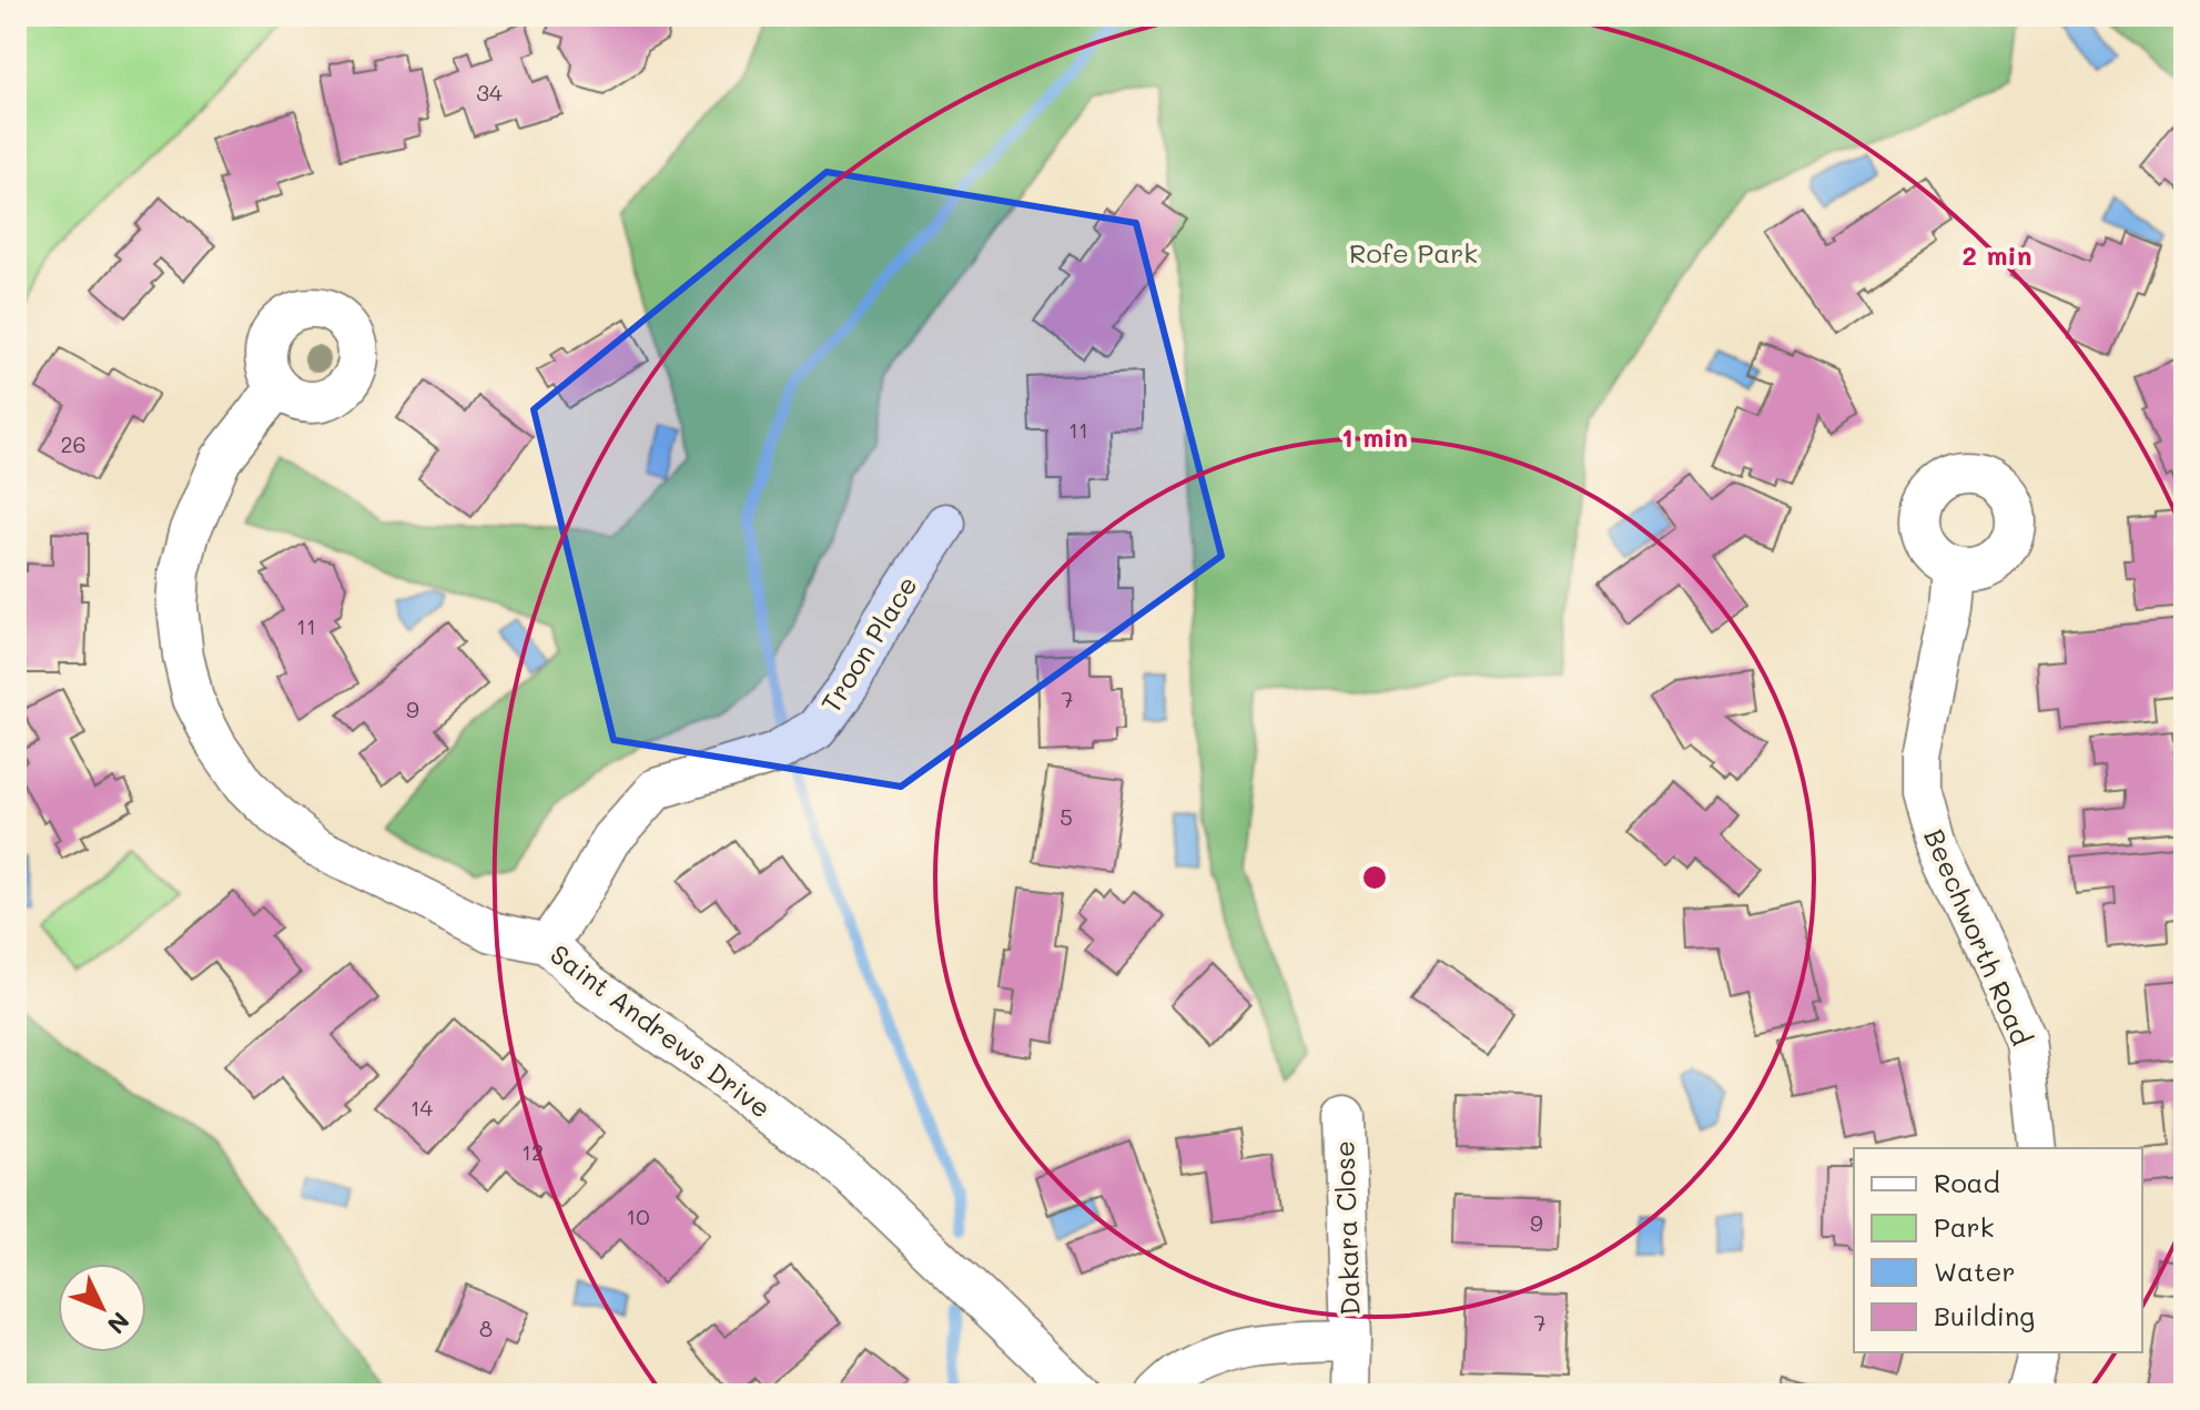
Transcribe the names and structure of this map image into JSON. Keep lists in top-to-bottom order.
{
  "streets": {
    "street": [
      "Troon Place",
      "Beechworth Road",
      "Saint Andrews Drive",
      "Dakara Close"
    ]
  },
  "crossings": [
    ["Troon Place", "Saint Andrews Drive"]
  ],
  "parks": ["Rofe Park"],
  "house_numbers": [
    "34",
    "11",
    "26",
    "11",
    "7",
    "9",
    "5",
    "14",
    "12",
    "10",
    "9",
    "7",
    "8"
  ],
  "legend": [
    "Road",
    "Park",
    "Water",
    "Building"
  ],
  "north": "bottom right",
  "rings": ["2 min", "1 min"]
}
